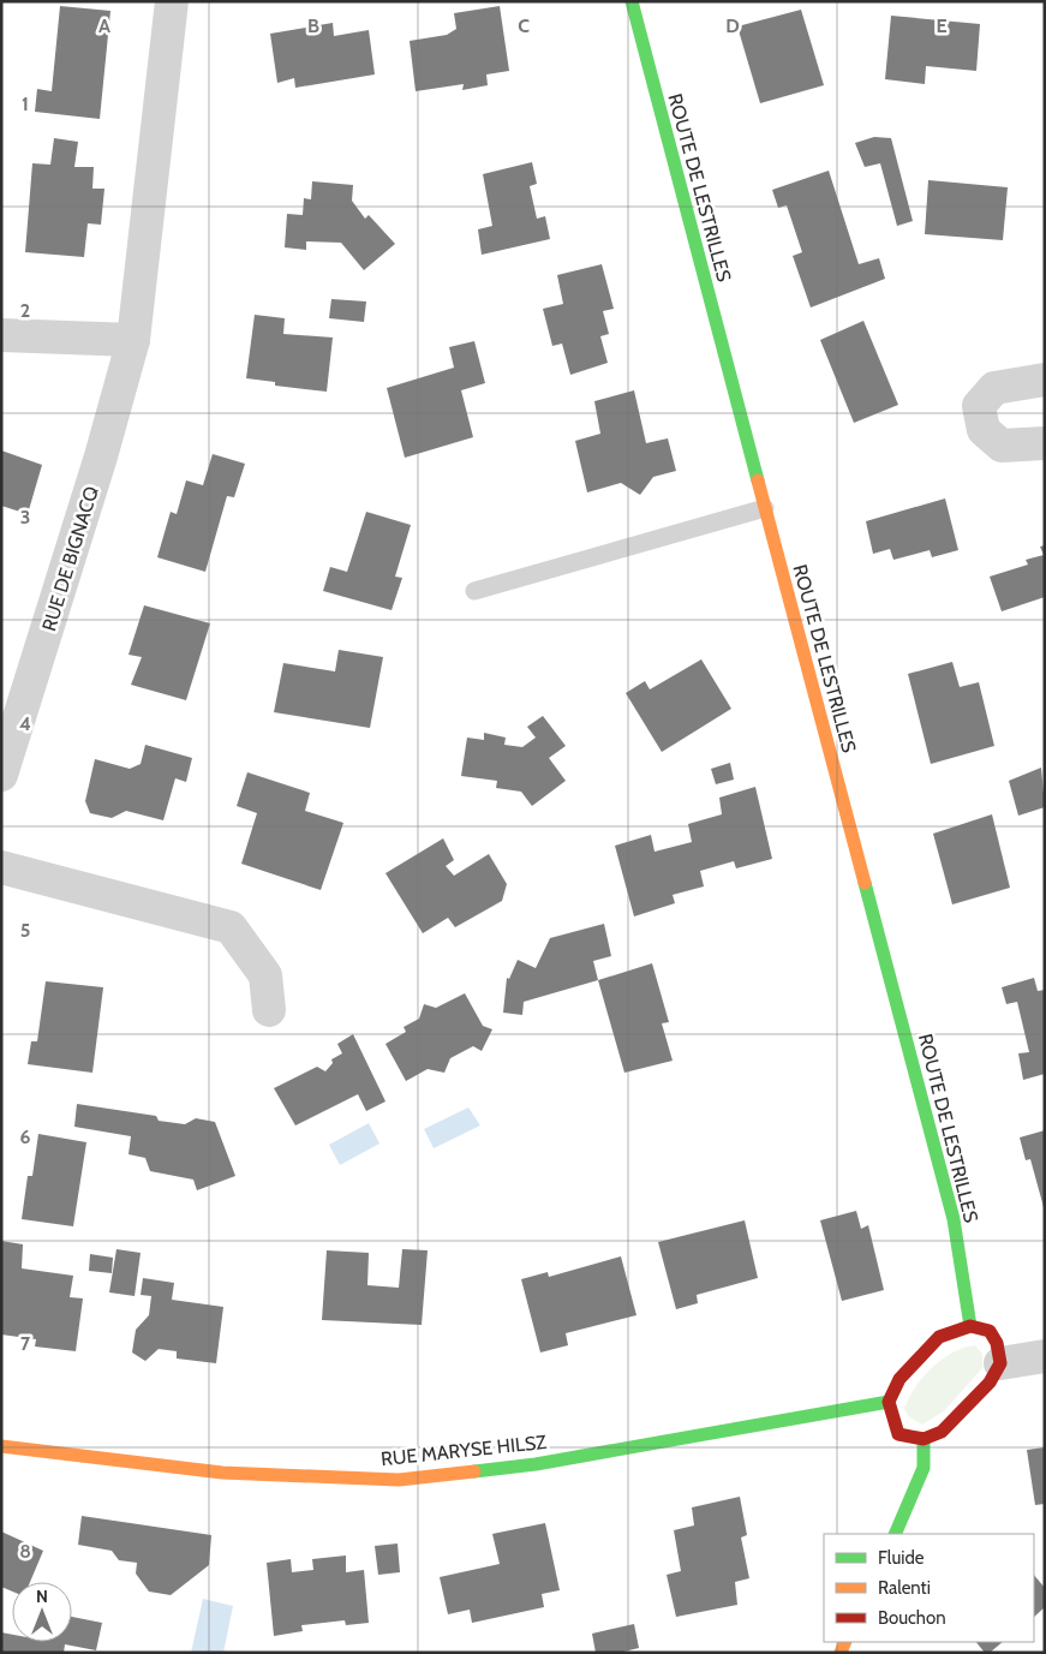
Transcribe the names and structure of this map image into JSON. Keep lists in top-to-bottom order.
{
  "streets": {
    "street": ["ROUTE DE LESTRILLES", "RUE DE BIGNACQ", "RUE MARYSE HILSZ"]
  },
  "legend": ["Fluide", "Ralenti", "Bouchon"],
  "north": "top",
  "grid": {
    "columns": [
      "A",
      "B",
      "C",
      "D",
      "E"
    ],
    "rows": [
      "1",
      "2",
      "3",
      "4",
      "5",
      "6",
      "7",
      "8"
    ]
  }
}
